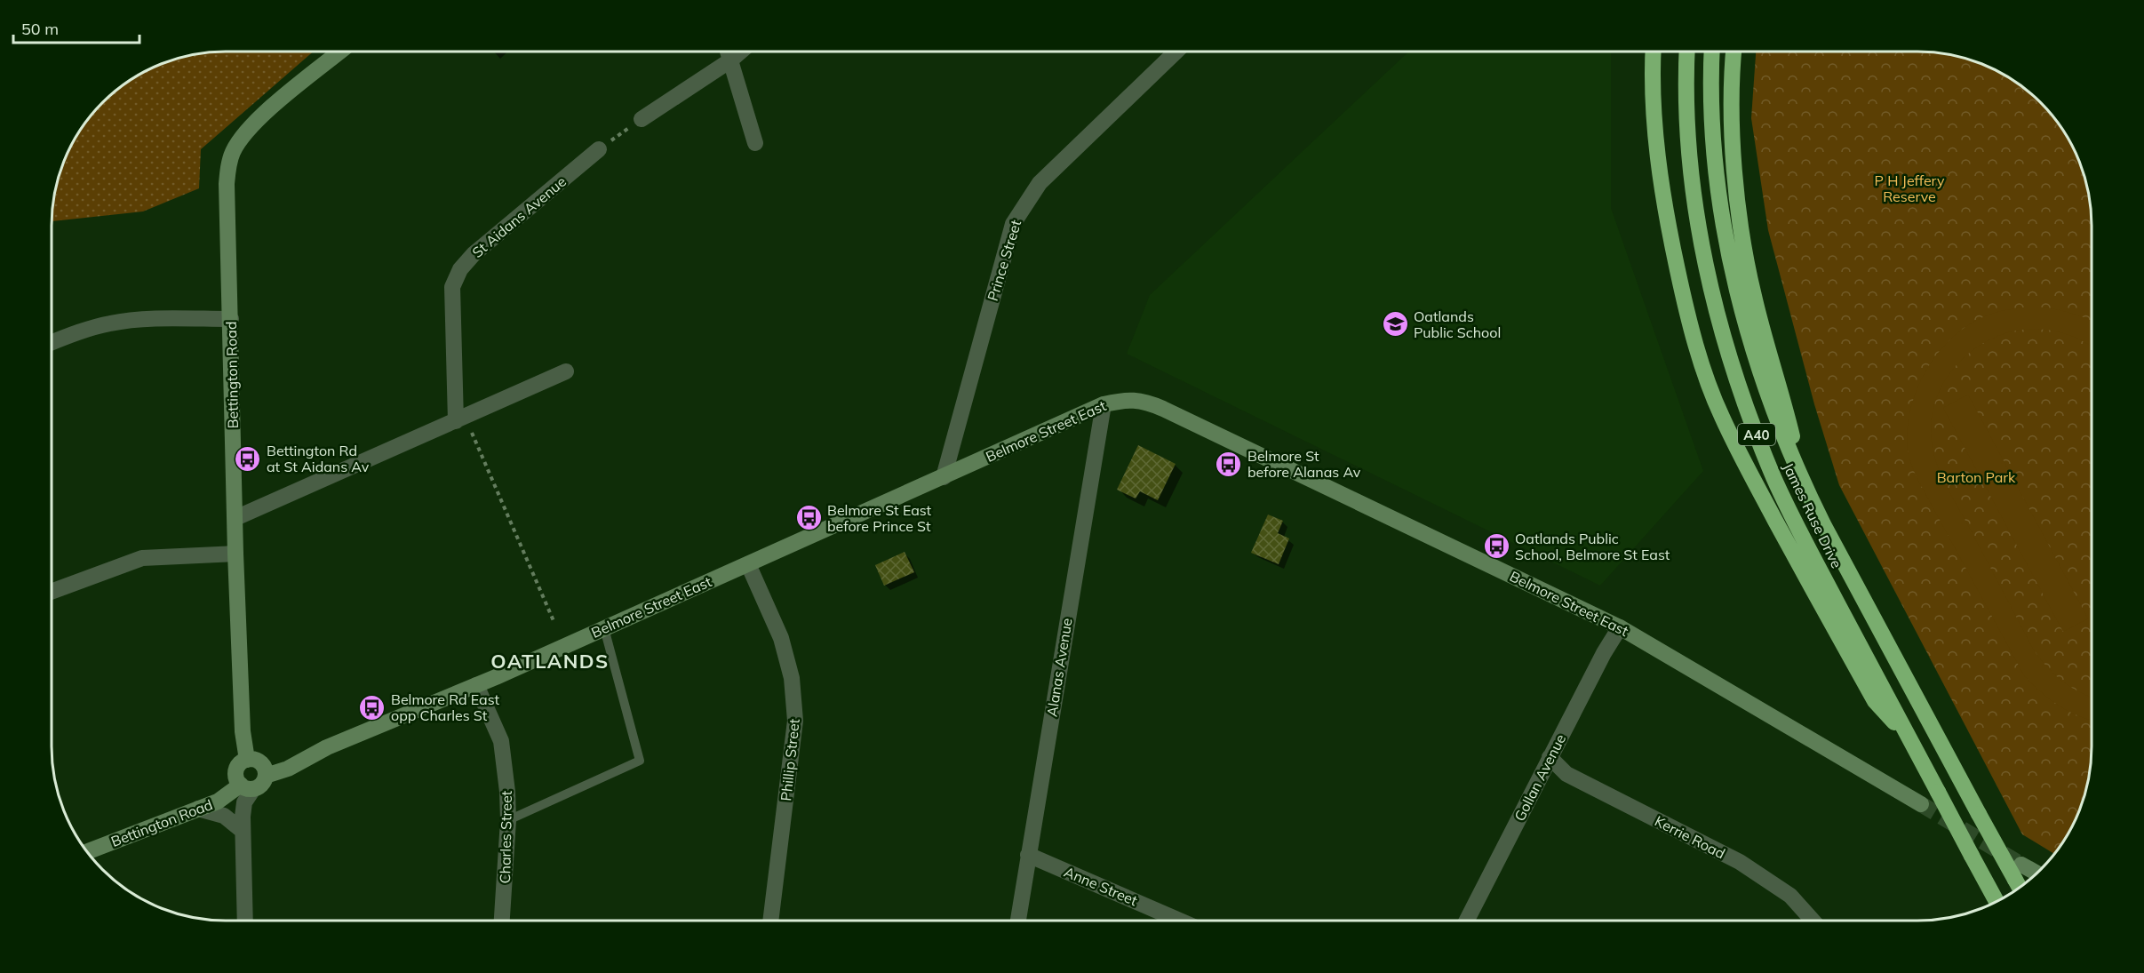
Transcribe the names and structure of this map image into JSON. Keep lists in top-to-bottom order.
{
  "streets": {
    "highway": ["A40", "James Ruse Drive"],
    "street": [
      "St Aidans Avenue",
      "Prince Street",
      "Bettington Road",
      "Belmore Street East",
      "Alanas Avenue",
      "Phillip Street",
      "Gollan Avenue",
      "Charles Street",
      "Kerrie Road",
      "Anne Street"
    ]
  },
  "crossings": [
    ["Prince Street", "Belmore Street East"],
    ["Bettington Road", "Belmore Street East"],
    ["Belmore Street East", "Alanas Avenue"],
    ["Belmore Street East", "Phillip Street"],
    ["Belmore Street East", "Gollan Avenue"],
    ["Belmore Street East", "Charles Street"],
    ["Alanas Avenue", "Anne Street"],
    ["Gollan Avenue", "Kerrie Road"]
  ],
  "districts": ["OATLANDS"],
  "parks": ["P H Jeffery Reserve", "Barton Park"],
  "places": {
    "school or university": ["Oatlands Public School"],
    "bus stop": [
      "Bettington Rd at St Aidans Av",
      "Belmore St before Alanas Av",
      "Belmore St East before Prince St",
      "Oatlands Public School, Belmore St East",
      "Belmore Rd East opp Charles St"
    ]
  },
  "scale_bar": "50 m"
}
